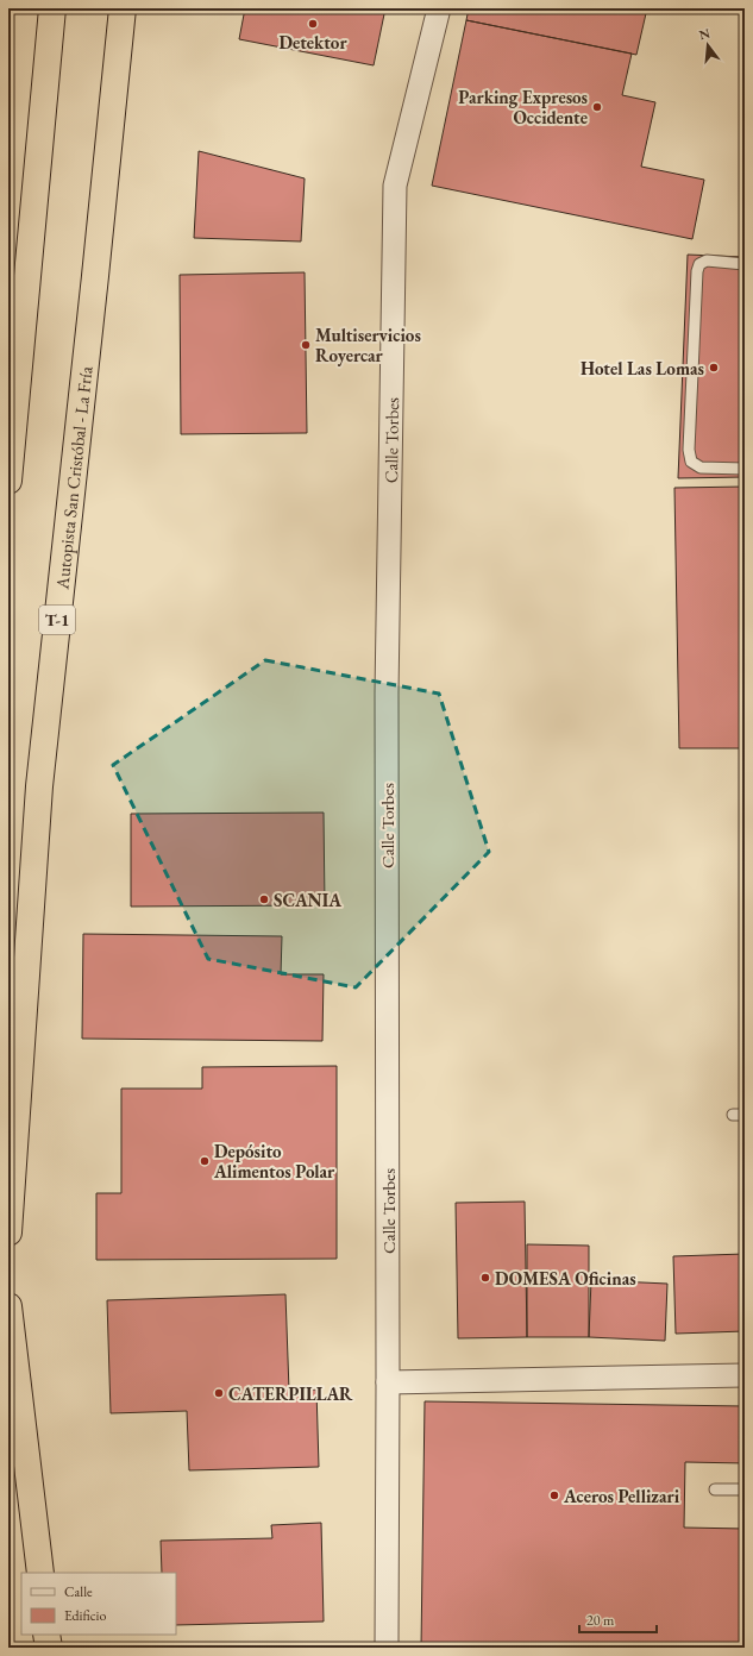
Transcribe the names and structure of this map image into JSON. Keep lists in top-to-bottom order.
{
  "streets": {
    "highway": ["Autopista San Cristóbal - La Fría", "T-1"],
    "street": ["Calle Torbes"]
  },
  "places": [
    "Detektor",
    "Parking Expresos Occidente",
    "Multiservicios Royercar",
    "Hotel Las Lomas",
    "SCANIA",
    "Depósito Alimentos Polar",
    "DOMESA Oficinas",
    "CATERPILLAR",
    "Aceros Pellizari"
  ],
  "legend": ["Calle", "Edificio"],
  "scale_bar": "20 m",
  "north": "top"
}
